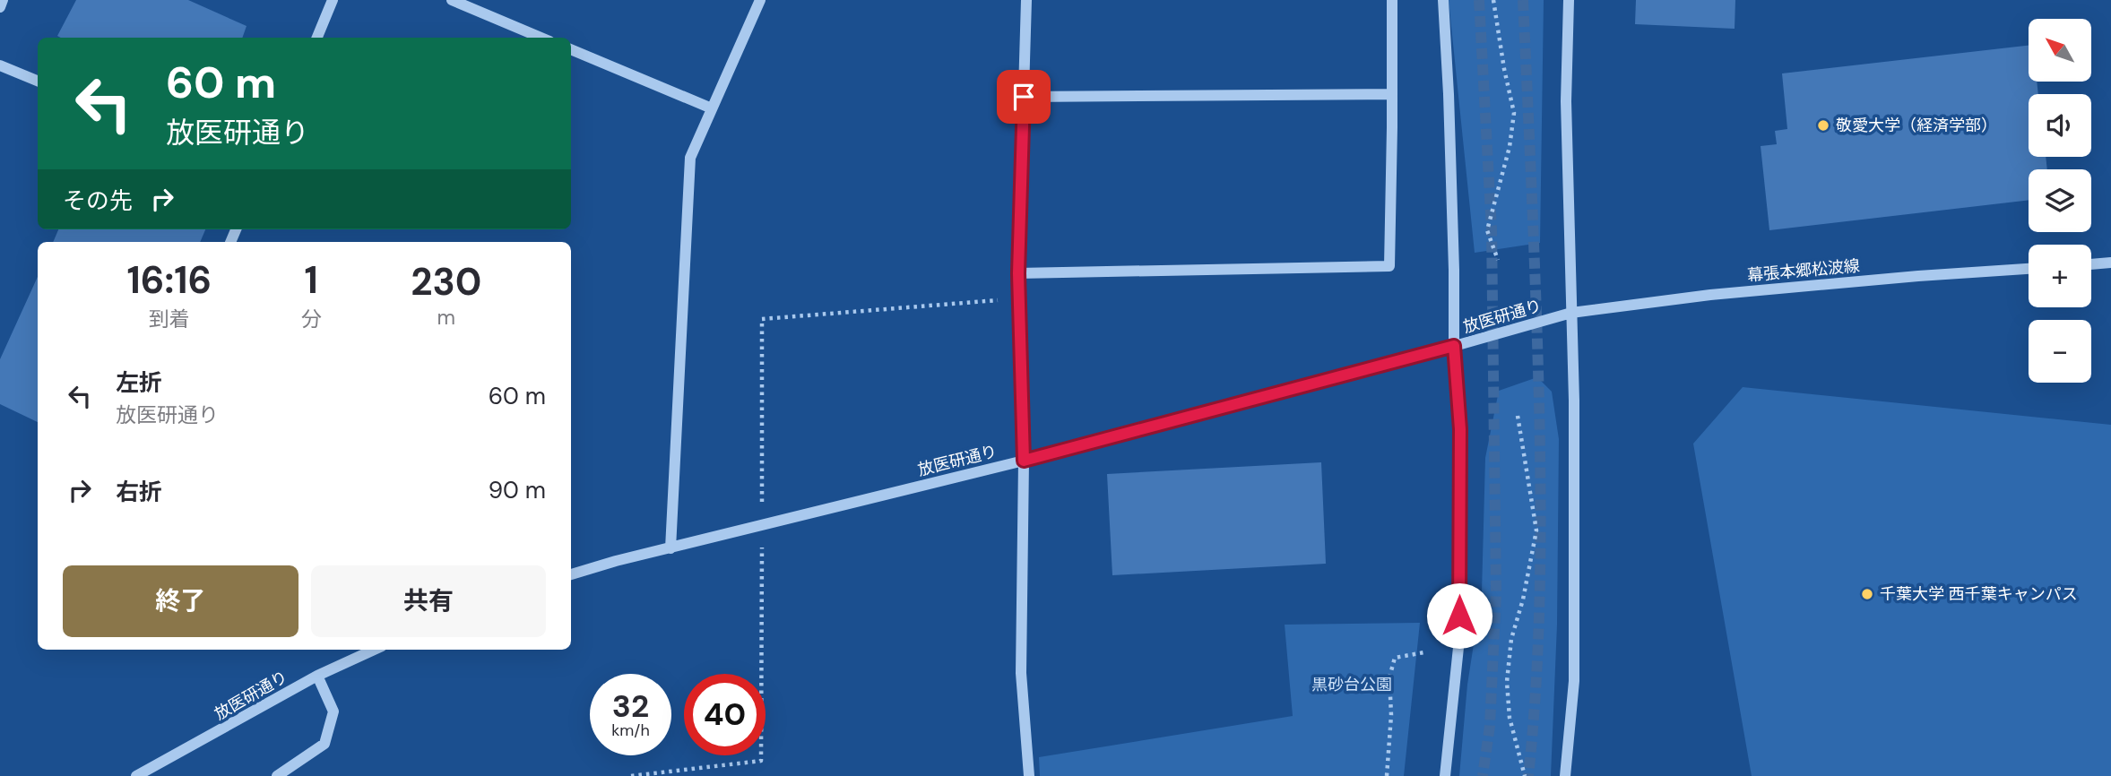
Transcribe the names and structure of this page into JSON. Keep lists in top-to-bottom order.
{
  "streets": {
    "street": ["幕張本郷松波線", "放医研通り"]
  },
  "crossings": [
    ["幕張本郷松波線", "放医研通り"]
  ],
  "parks": ["黒砂台公園"],
  "places": ["敬愛大学（経済学部）", "千葉大学 西千葉キャンパス"],
  "north": "top left",
  "page": {
    "map_buttons": ["+", "−"],
    "turn": ["60 m", "放医研通り"],
    "then": "その先",
    "eta": [
      "16:16",
      "到着",
      "1",
      "分",
      "230",
      "m"
    ],
    "list": [
      {
        "name": "左折",
        "note": "放医研通り",
        "value": "60 m"
      },
      {
        "name": "右折",
        "value": "90 m"
      }
    ],
    "buttons": ["終了", "共有"],
    "speed": "32 km/h",
    "limit": "40"
  }
}
